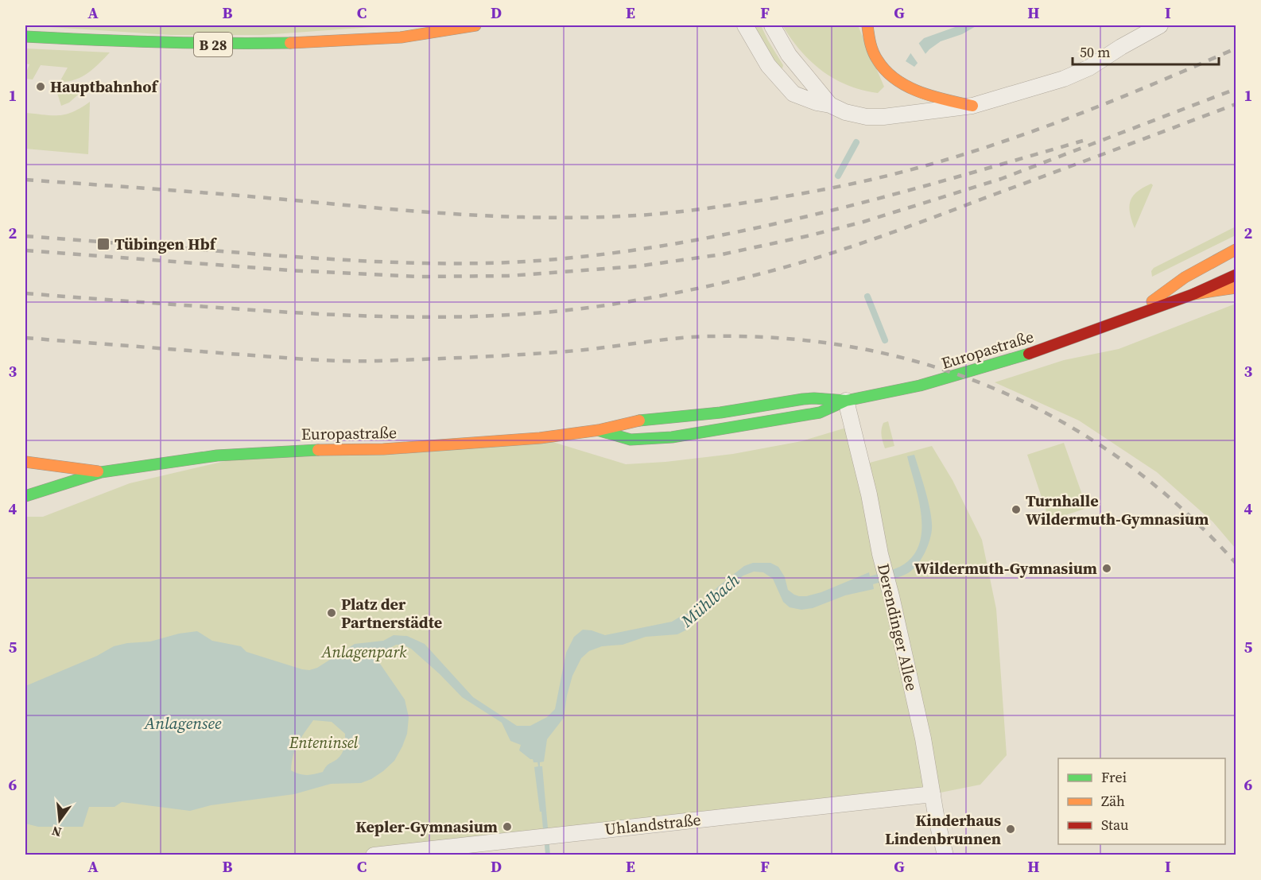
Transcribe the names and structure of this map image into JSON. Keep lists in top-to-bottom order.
{
  "streets": {
    "street": [
      "B 28",
      "Europastraße",
      "Derendinger Allee",
      "Uhlandstraße"
    ]
  },
  "crossings": [
    ["Europastraße", "Derendinger Allee"],
    ["Derendinger Allee", "Uhlandstraße"]
  ],
  "water": ["Mühlbach", "Anlagensee"],
  "parks": ["Anlagenpark", "Enteninsel"],
  "places": {
    "other": [
      "Hauptbahnhof",
      "Turnhalle Wildermuth-Gymnasium",
      "Wildermuth-Gymnasium",
      "Platz der Partnerstädte",
      "Kepler-Gymnasium",
      "Kinderhaus Lindenbrunnen"
    ],
    "transit": ["Tübingen Hbf"]
  },
  "legend": ["Frei", "Zäh", "Stau"],
  "scale_bar": "50 m",
  "north": "bottom",
  "grid": {
    "columns": [
      "A",
      "B",
      "C",
      "D",
      "E",
      "F",
      "G",
      "H",
      "I"
    ],
    "rows": [
      "1",
      "2",
      "3",
      "4",
      "5",
      "6"
    ]
  }
}
